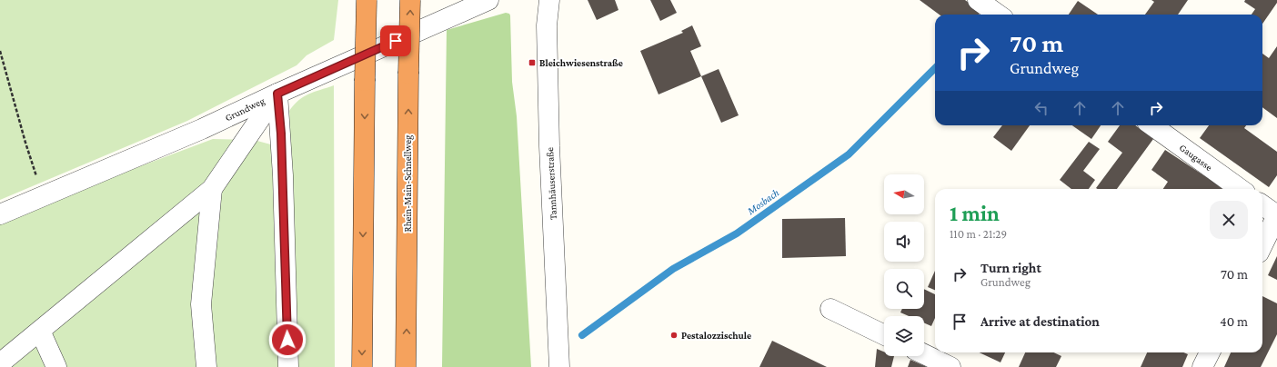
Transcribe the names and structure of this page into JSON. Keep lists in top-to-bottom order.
{
  "streets": {
    "highway": ["Rhein-Main-Schnellweg"],
    "street": ["Grundweg", "Gaugasse", "Tannhäuserstraße"]
  },
  "water": ["Mosbach"],
  "places": {
    "transit": ["Bleichwiesenstraße"],
    "other": ["Pestalozzischule"]
  },
  "north": "left",
  "page": {
    "turn": ["70 m", "Grundweg"],
    "heading": ["1 min", "110 m · 21:29"],
    "list": [
      {
        "name": "Turn right",
        "note": "Grundweg",
        "value": "70 m"
      },
      {
        "name": "Arrive at destination",
        "value": "40 m"
      }
    ]
  }
}
